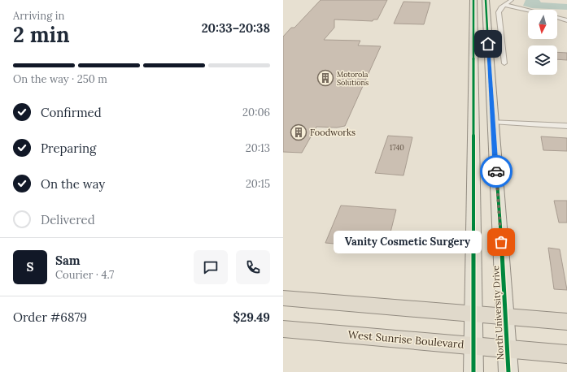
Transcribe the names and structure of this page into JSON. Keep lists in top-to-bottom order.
{
  "streets": {
    "highway": ["West Sunrise Boulevard"],
    "main road": ["North University Drive"]
  },
  "crossings": [
    ["North University Drive", "West Sunrise Boulevard"]
  ],
  "places": {
    "building": ["Motorola Solutions", "Foodworks"],
    "other": ["Vanity Cosmetic Surgery"]
  },
  "house_numbers": ["1740"],
  "north": "bottom",
  "page": {
    "heading": ["2 min", "Arriving in", "20:33–20:38"],
    "panel": [
      "Sam",
      "Courier · 4.7",
      "Order #6879",
      "$29.49"
    ],
    "bar": "On the way · 250 m",
    "list": [
      ["Confirmed", "20:06"],
      ["Preparing", "20:13"],
      ["On the way", "20:15"],
      "Delivered"
    ],
    "bubble": "Vanity Cosmetic Surgery",
    "round": "S"
  }
}
